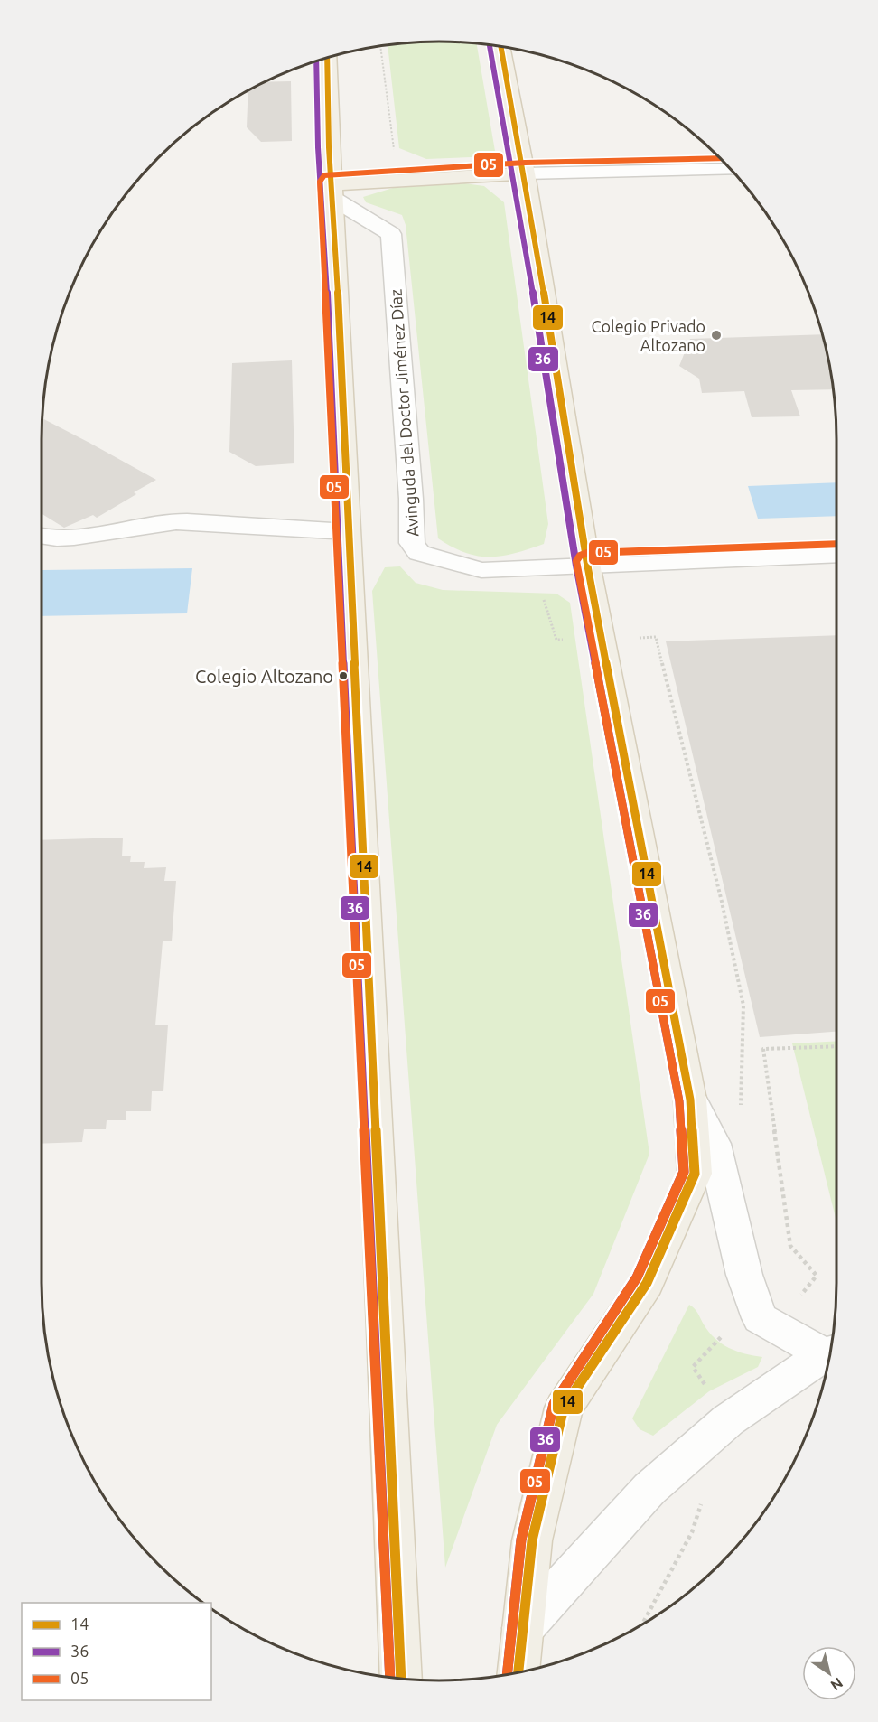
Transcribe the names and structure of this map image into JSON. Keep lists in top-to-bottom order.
{
  "streets": {
    "street": ["Avinguda del Doctor Jiménez Díaz"]
  },
  "places": ["Colegio Privado Altozano", "Colegio Altozano"],
  "lines": ["transit line 36", "transit line 14", "transit line 05"],
  "legend": ["14", "36", "05"],
  "north": "bottom right"
}
